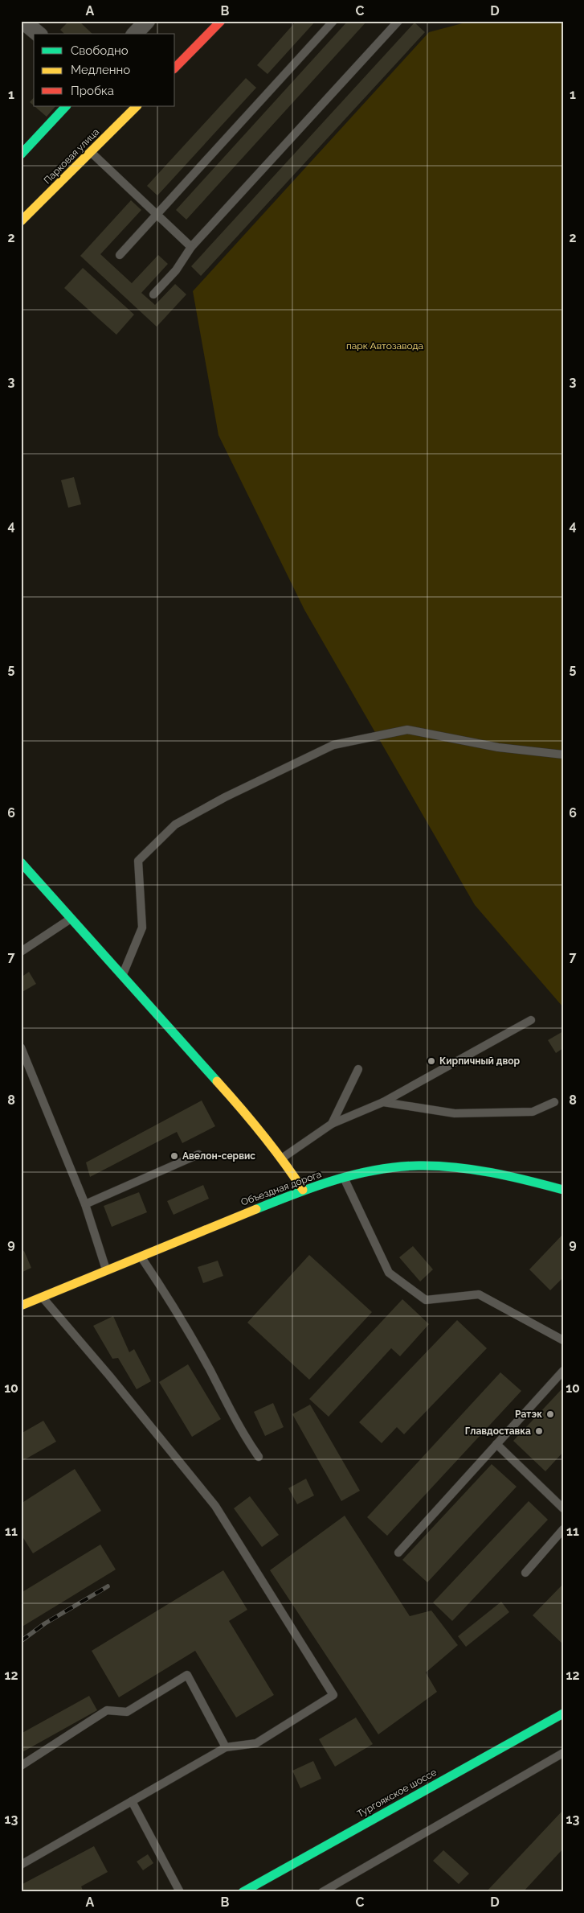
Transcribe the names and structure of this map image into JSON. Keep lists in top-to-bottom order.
{
  "streets": {
    "main road": ["Парковая улица", "Объездная дорога", "Тургоякское шоссе"]
  },
  "parks": ["парк Автозавода"],
  "places": [
    "Кирпичный двор",
    "Авелон-сервис",
    "Ратэк",
    "Главдоставка"
  ],
  "legend": ["Свободно", "Медленно", "Пробка"],
  "grid": {
    "columns": [
      "A",
      "B",
      "C",
      "D"
    ],
    "rows": [
      "1",
      "2",
      "3",
      "4",
      "5",
      "6",
      "7",
      "8",
      "9",
      "10",
      "11",
      "12",
      "13"
    ]
  }
}
